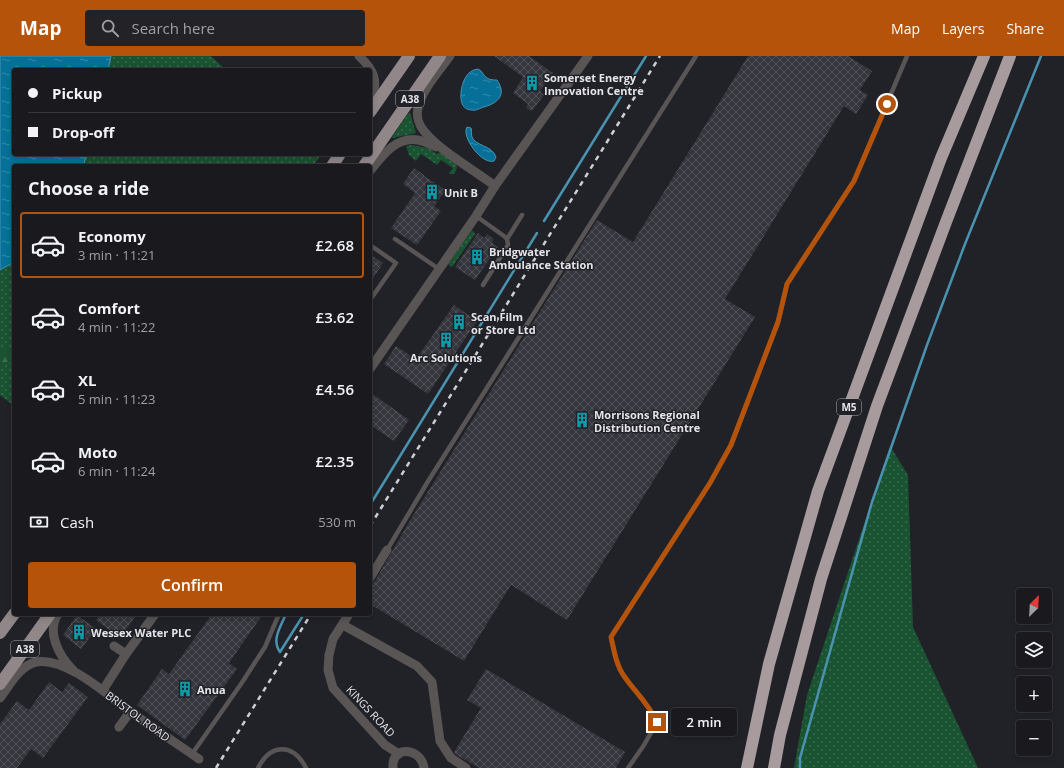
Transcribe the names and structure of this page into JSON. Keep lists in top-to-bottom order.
{
  "streets": {
    "highway": ["M5"],
    "main road": ["A38"],
    "street": ["KINGS ROAD", "BRISTOL ROAD"]
  },
  "places": {
    "building": [
      "Somerset Energy Innovation Centre",
      "Unit B",
      "Bridgwater Ambulance Station",
      "Scan Film or Store Ltd",
      "Arc Solutions",
      "Morrisons Regional Distribution Centre",
      "Wessex Water PLC",
      "Anua"
    ]
  },
  "north": "top right",
  "page": {
    "header": "Map",
    "search": "Search here",
    "nav": ["Map", "Layers", "Share"],
    "banner": ["Pickup", "Drop-off"],
    "heading": "Choose a ride",
    "list": [
      {
        "name": "Economy",
        "note": "3 min · 11:21",
        "value": "£2.68"
      },
      {
        "name": "Comfort",
        "note": "4 min · 11:22",
        "value": "£3.62"
      },
      {
        "name": "XL",
        "note": "5 min · 11:23",
        "value": "£4.56"
      },
      {
        "name": "Moto",
        "note": "6 min · 11:24",
        "value": "£2.35"
      }
    ],
    "pay": ["Cash", "530 m"],
    "buttons": "Confirm",
    "map_buttons": ["+", "−"],
    "bubble": "2 min"
  }
}
